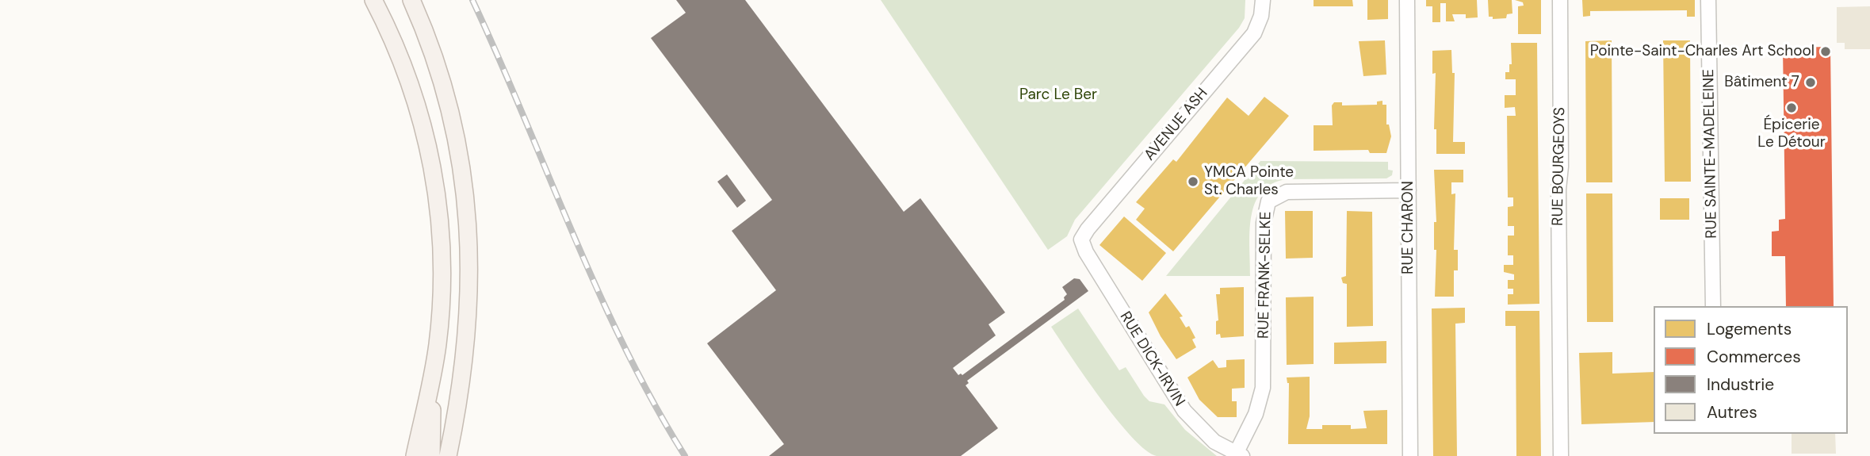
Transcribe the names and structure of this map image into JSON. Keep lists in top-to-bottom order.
{
  "streets": {
    "street": [
      "AVENUE ASH",
      "RUE SAINTE-MADELEINE",
      "RUE BOURGEOYS",
      "RUE CHARON",
      "RUE FRANK-SELKE",
      "RUE DICK-IRVIN"
    ]
  },
  "crossings": [
    ["AVENUE ASH", "RUE DICK-IRVIN"],
    ["RUE CHARON", "RUE FRANK-SELKE"],
    ["RUE FRANK-SELKE", "RUE DICK-IRVIN"]
  ],
  "parks": ["Parc Le Ber"],
  "places": [
    "Pointe-Saint-Charles Art School",
    "Bâtiment 7",
    "Épicerie Le Détour",
    "YMCA Pointe St. Charles"
  ],
  "legend": [
    "Logements",
    "Commerces",
    "Industrie",
    "Autres"
  ]
}
